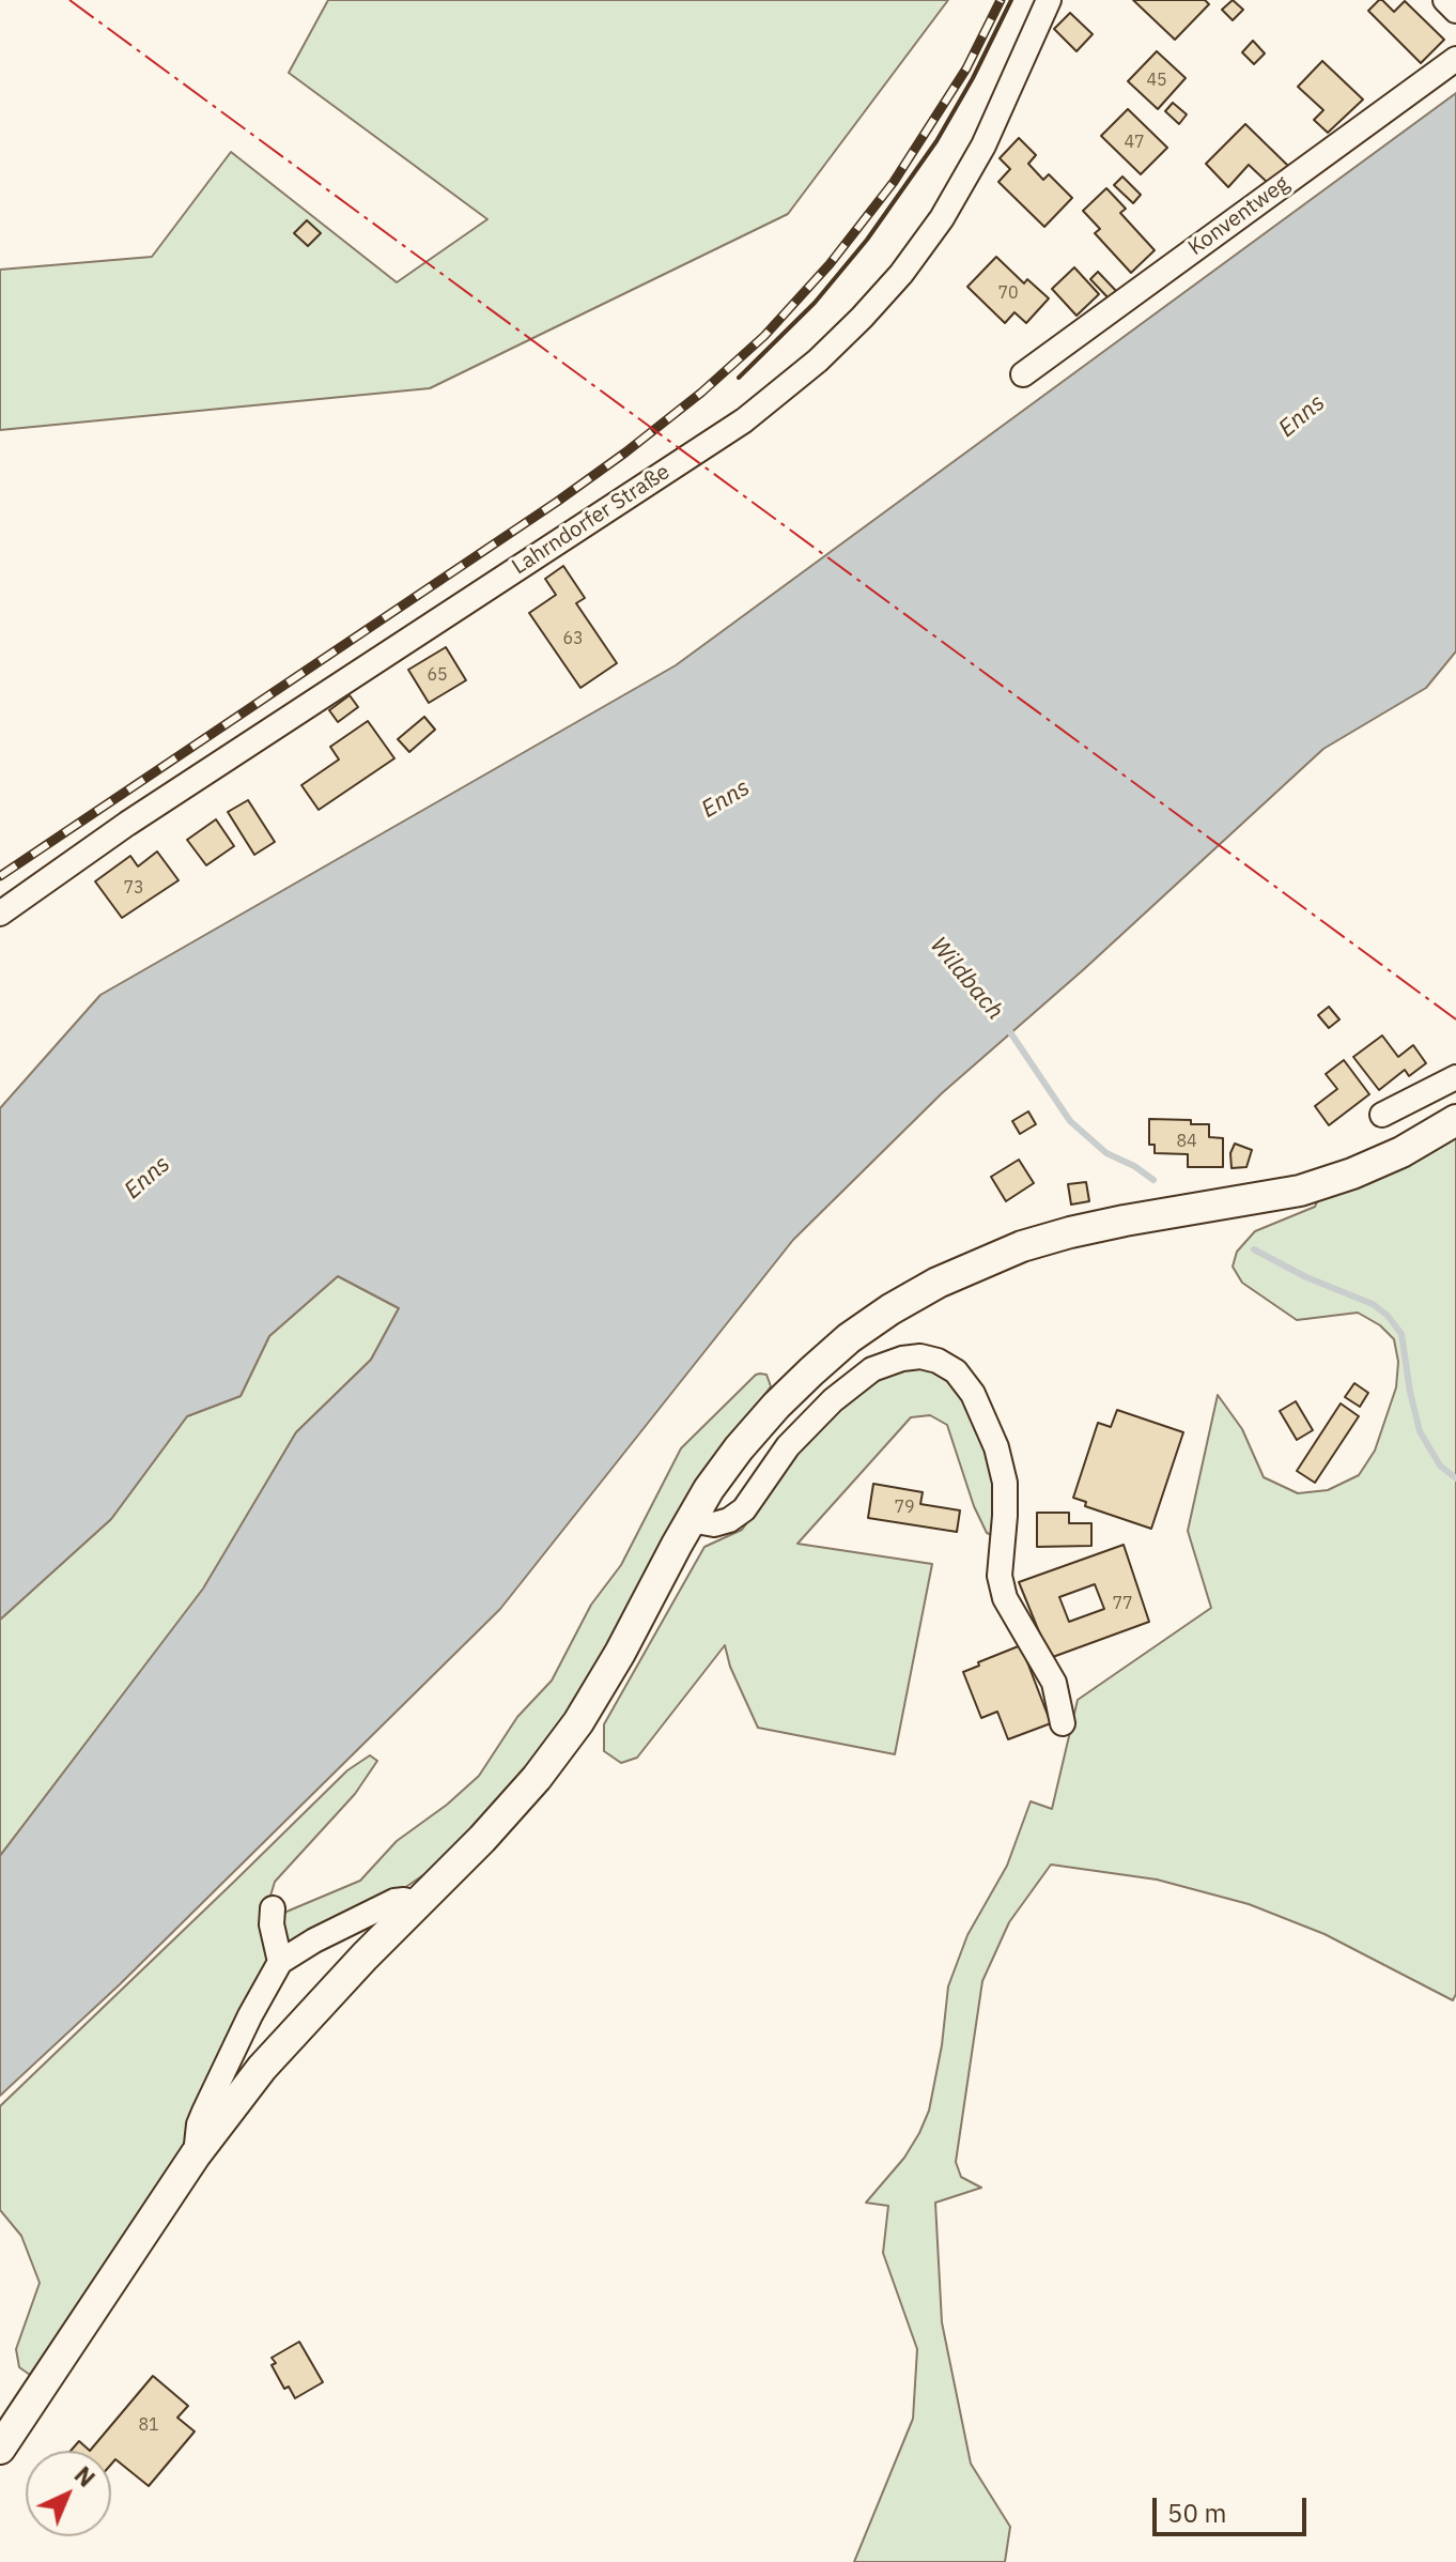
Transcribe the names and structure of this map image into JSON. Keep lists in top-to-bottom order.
{
  "streets": {
    "street": ["Konventweg", "Lahrndorfer Straße"]
  },
  "water": ["Enns", "Wildbach"],
  "house_numbers": [
    "45",
    "47",
    "70",
    "63",
    "65",
    "73",
    "84",
    "79",
    "77",
    "81"
  ],
  "scale_bar": "50 m",
  "north": "top right"
}
